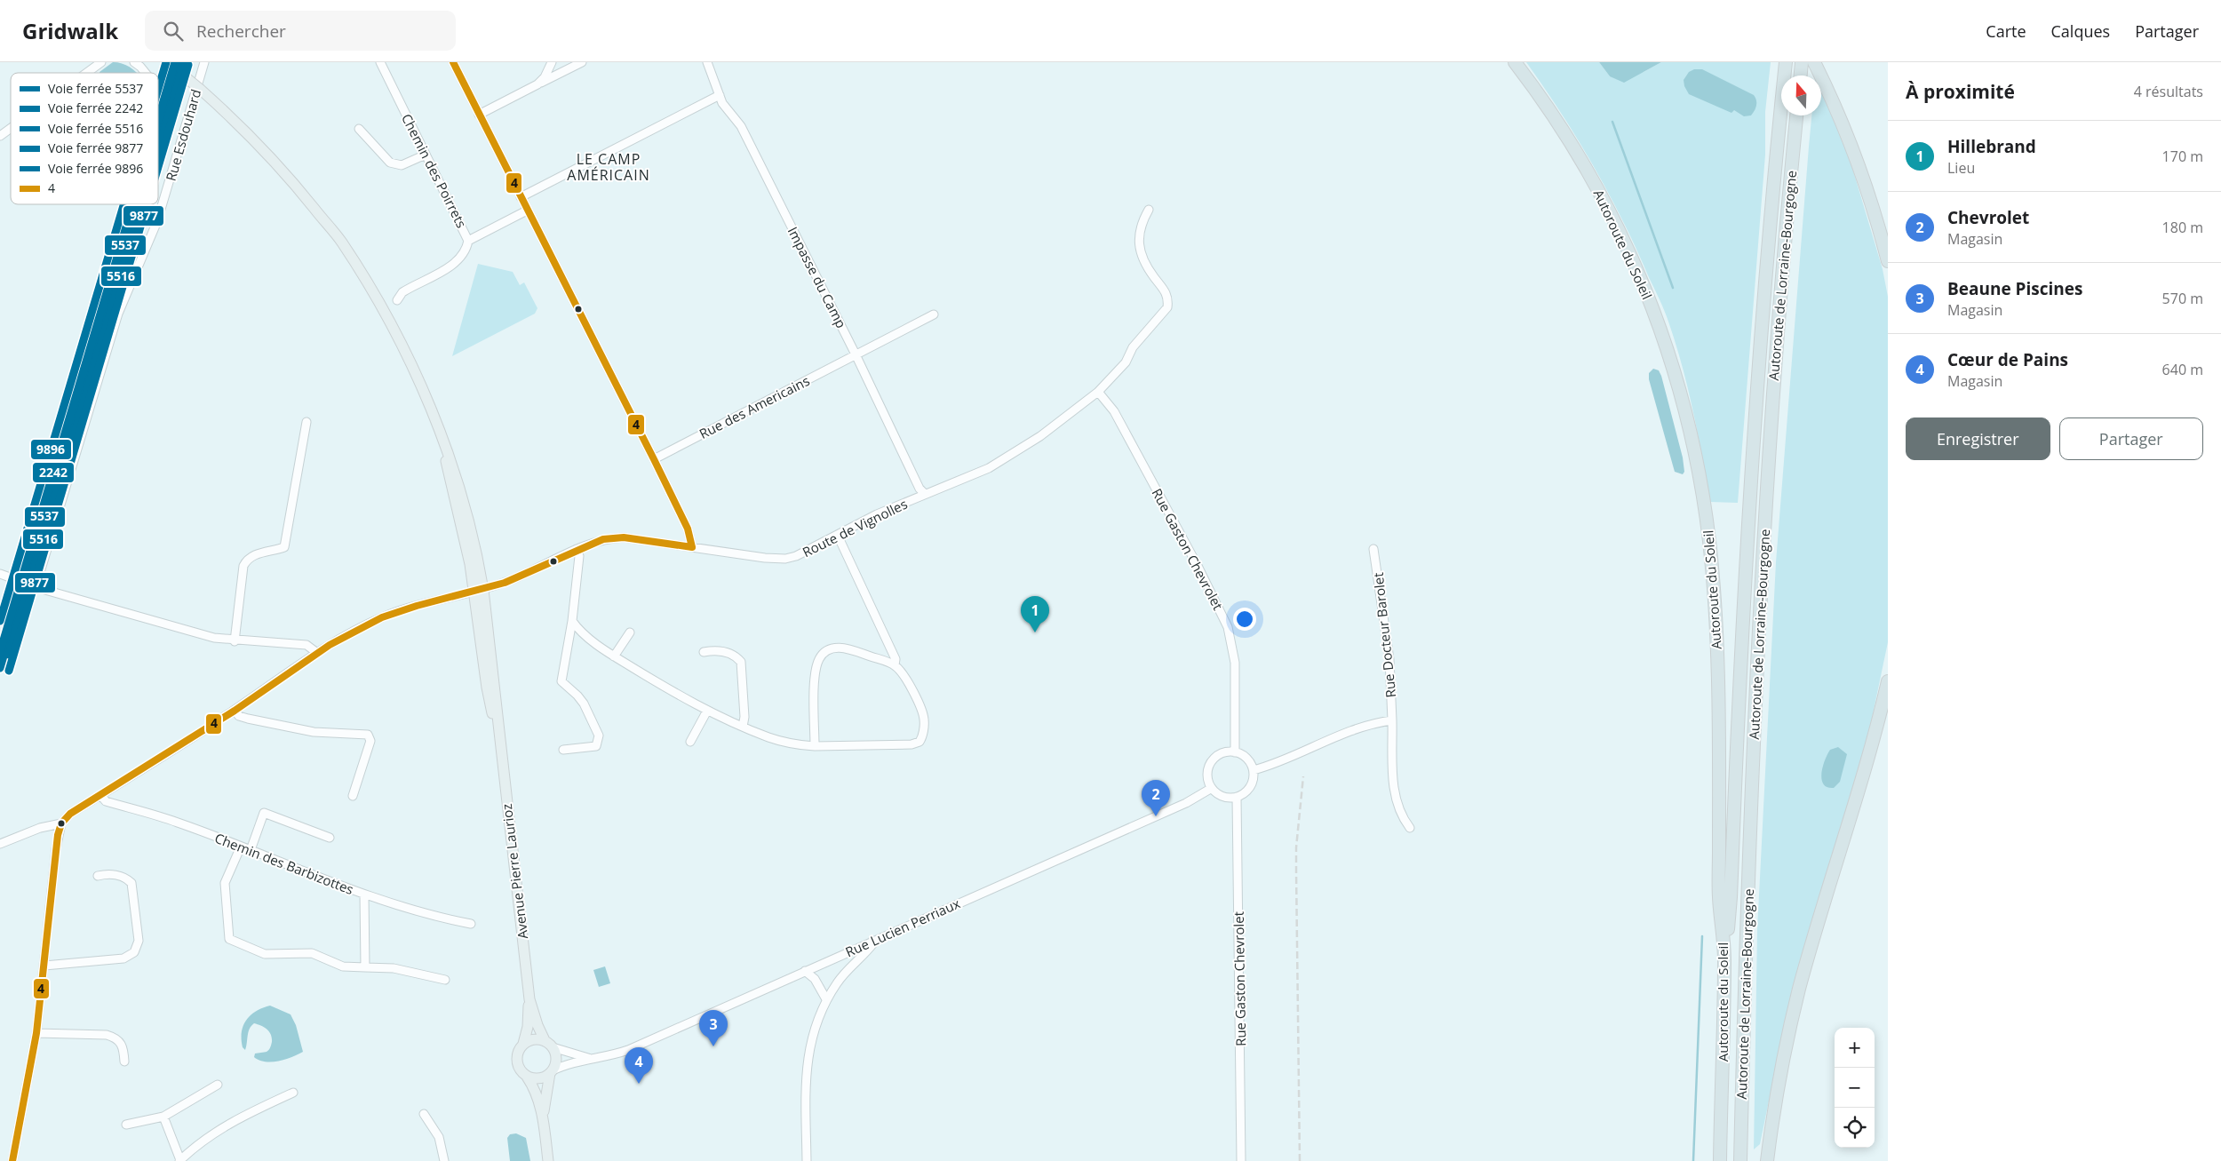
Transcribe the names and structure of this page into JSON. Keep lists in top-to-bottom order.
{
  "streets": {
    "highway": ["Autoroute du Soleil", "Autoroute de Lorraine-Bourgogne"],
    "main road": ["Avenue Pierre Laurioz"],
    "street": [
      "Rue Esdouhard",
      "Chemin des Poirrets",
      "Impasse du Camp",
      "Rue des Americains",
      "Route de Vignolles",
      "Rue Gaston Chevrolet",
      "Rue Docteur Barolet",
      "Chemin des Barbizottes",
      "Rue Lucien Perriaux"
    ]
  },
  "crossings": [
    ["Autoroute du Soleil", "Autoroute de Lorraine-Bourgogne"],
    ["Impasse du Camp", "Rue des Americains"],
    ["Impasse du Camp", "Route de Vignolles"],
    ["Route de Vignolles", "Rue Gaston Chevrolet"],
    ["Route de Vignolles", "Chemin des Barbizottes"],
    ["Route de Vignolles", "Avenue Pierre Laurioz"],
    ["Rue Gaston Chevrolet", "Rue Lucien Perriaux"],
    ["Avenue Pierre Laurioz", "Rue Lucien Perriaux"]
  ],
  "districts": ["LE CAMP AMÉRICAIN"],
  "lines": [
    "rail line 5537",
    "rail line 2242",
    "rail line 9896",
    "transit line 4",
    "rail line 5516",
    "rail line 9877"
  ],
  "legend": [
    "Voie ferrée 5537",
    "Voie ferrée 2242",
    "Voie ferrée 5516",
    "Voie ferrée 9877",
    "Voie ferrée 9896",
    "4"
  ],
  "north": "top",
  "page": {
    "header": "Gridwalk",
    "search": "Rechercher",
    "nav": ["Carte", "Calques", "Partager"],
    "heading": ["À proximité", "4 résultats"],
    "list": [
      {
        "mark": "1",
        "name": "Hillebrand",
        "note": "Lieu",
        "value": "170 m"
      },
      {
        "mark": "2",
        "name": "Chevrolet",
        "note": "Magasin",
        "value": "180 m"
      },
      {
        "mark": "3",
        "name": "Beaune Piscines",
        "note": "Magasin",
        "value": "570 m"
      },
      {
        "mark": "4",
        "name": "Cœur de Pains",
        "note": "Magasin",
        "value": "640 m"
      }
    ],
    "buttons": ["Enregistrer", "Partager"],
    "pins": [
      "1",
      "2",
      "3",
      "4"
    ],
    "map_buttons": ["+", "−"]
  }
}
